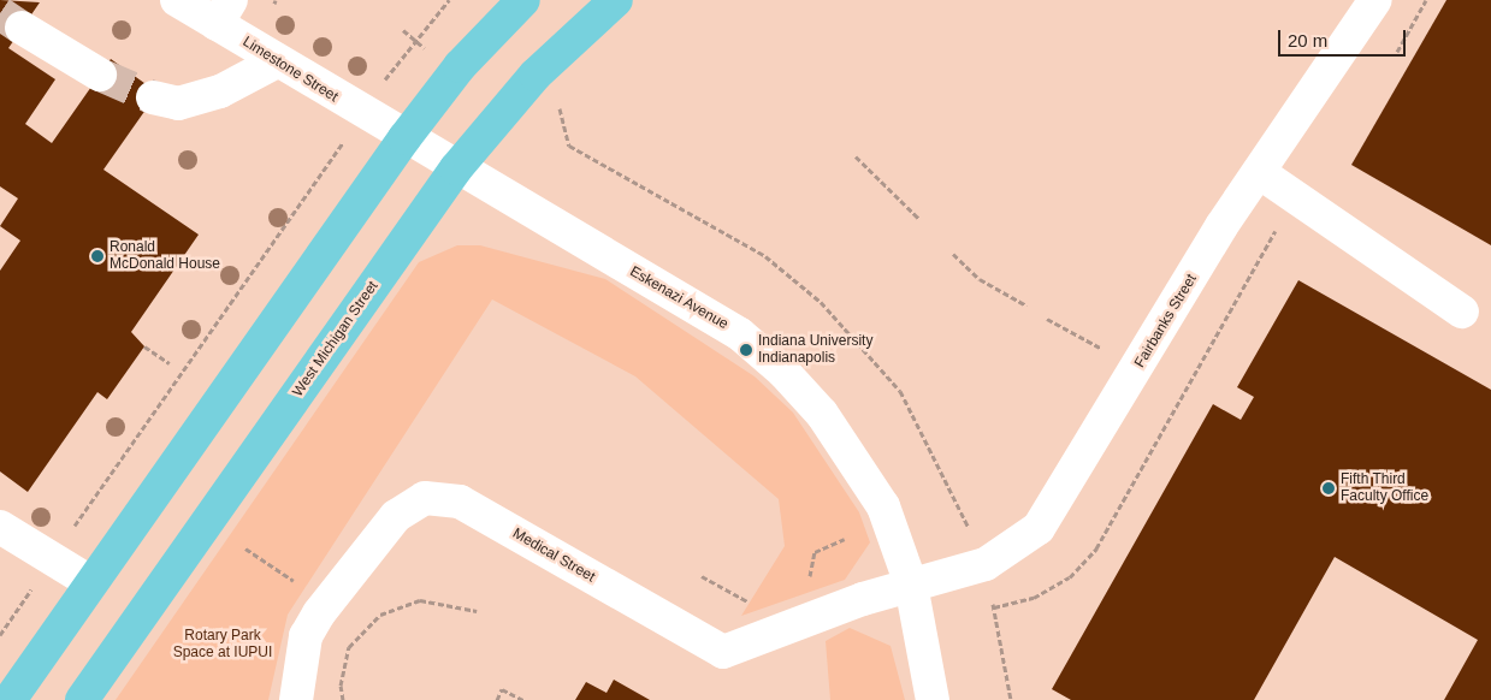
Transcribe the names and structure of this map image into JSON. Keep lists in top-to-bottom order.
{
  "streets": {
    "main road": ["West Michigan Street"],
    "street": [
      "Limestone Street",
      "Eskenazi Avenue",
      "Fairbanks Street",
      "Medical Street"
    ]
  },
  "crossings": [
    ["Limestone Street", "Eskenazi Avenue"],
    ["Eskenazi Avenue", "Fairbanks Street"],
    ["Eskenazi Avenue", "West Michigan Street"],
    ["Eskenazi Avenue", "Medical Street"],
    ["Fairbanks Street", "Medical Street"]
  ],
  "parks": ["Rotary Park Space at IUPUI"],
  "places": ["Ronald McDonald House", "Indiana University Indianapolis", "Fifth Third Faculty Office"],
  "scale_bar": "20 m"
}
